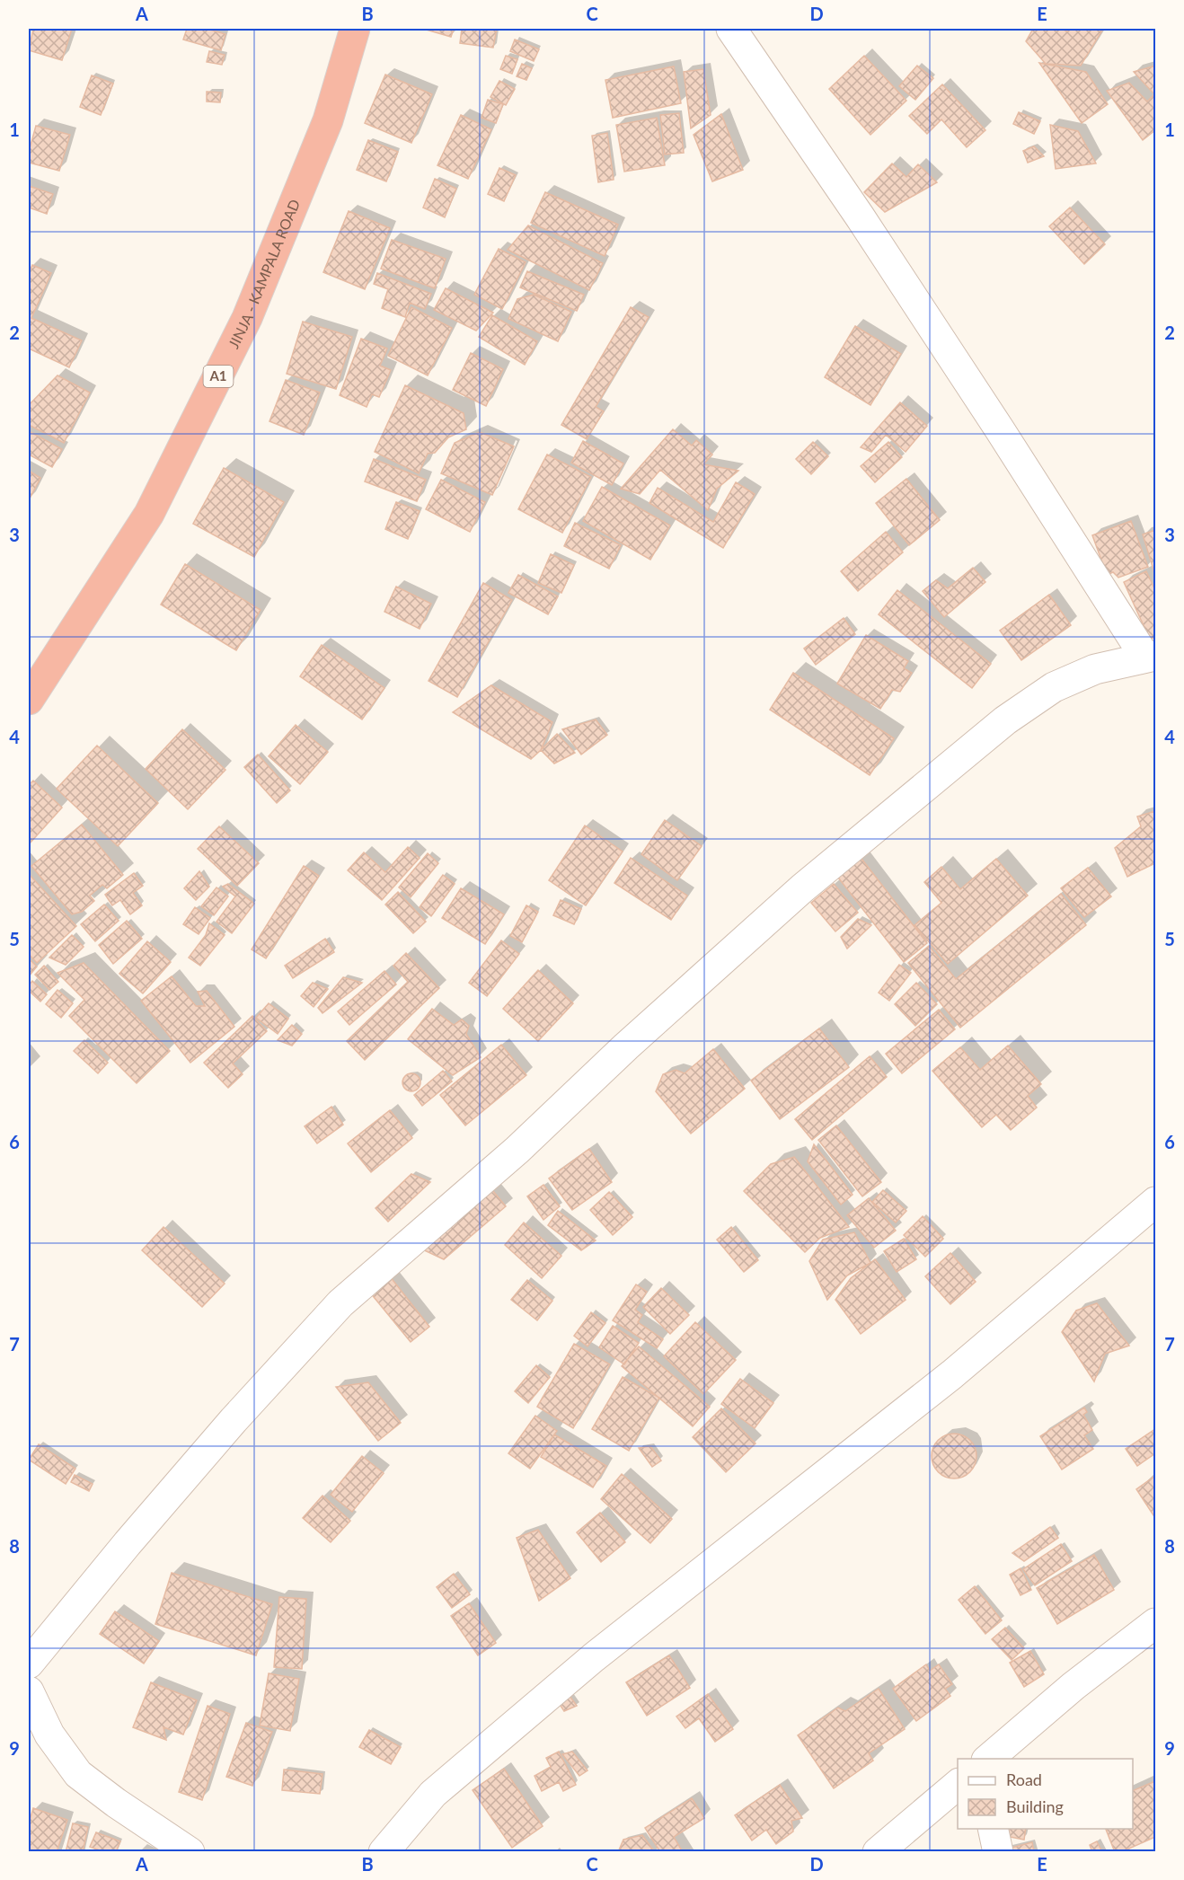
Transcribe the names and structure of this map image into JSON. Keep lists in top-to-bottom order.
{
  "streets": {
    "highway": ["JINJA - KAMPALA ROAD", "A1"]
  },
  "legend": ["Road", "Building"],
  "grid": {
    "columns": [
      "A",
      "B",
      "C",
      "D",
      "E"
    ],
    "rows": [
      "1",
      "2",
      "3",
      "4",
      "5",
      "6",
      "7",
      "8",
      "9"
    ]
  }
}
